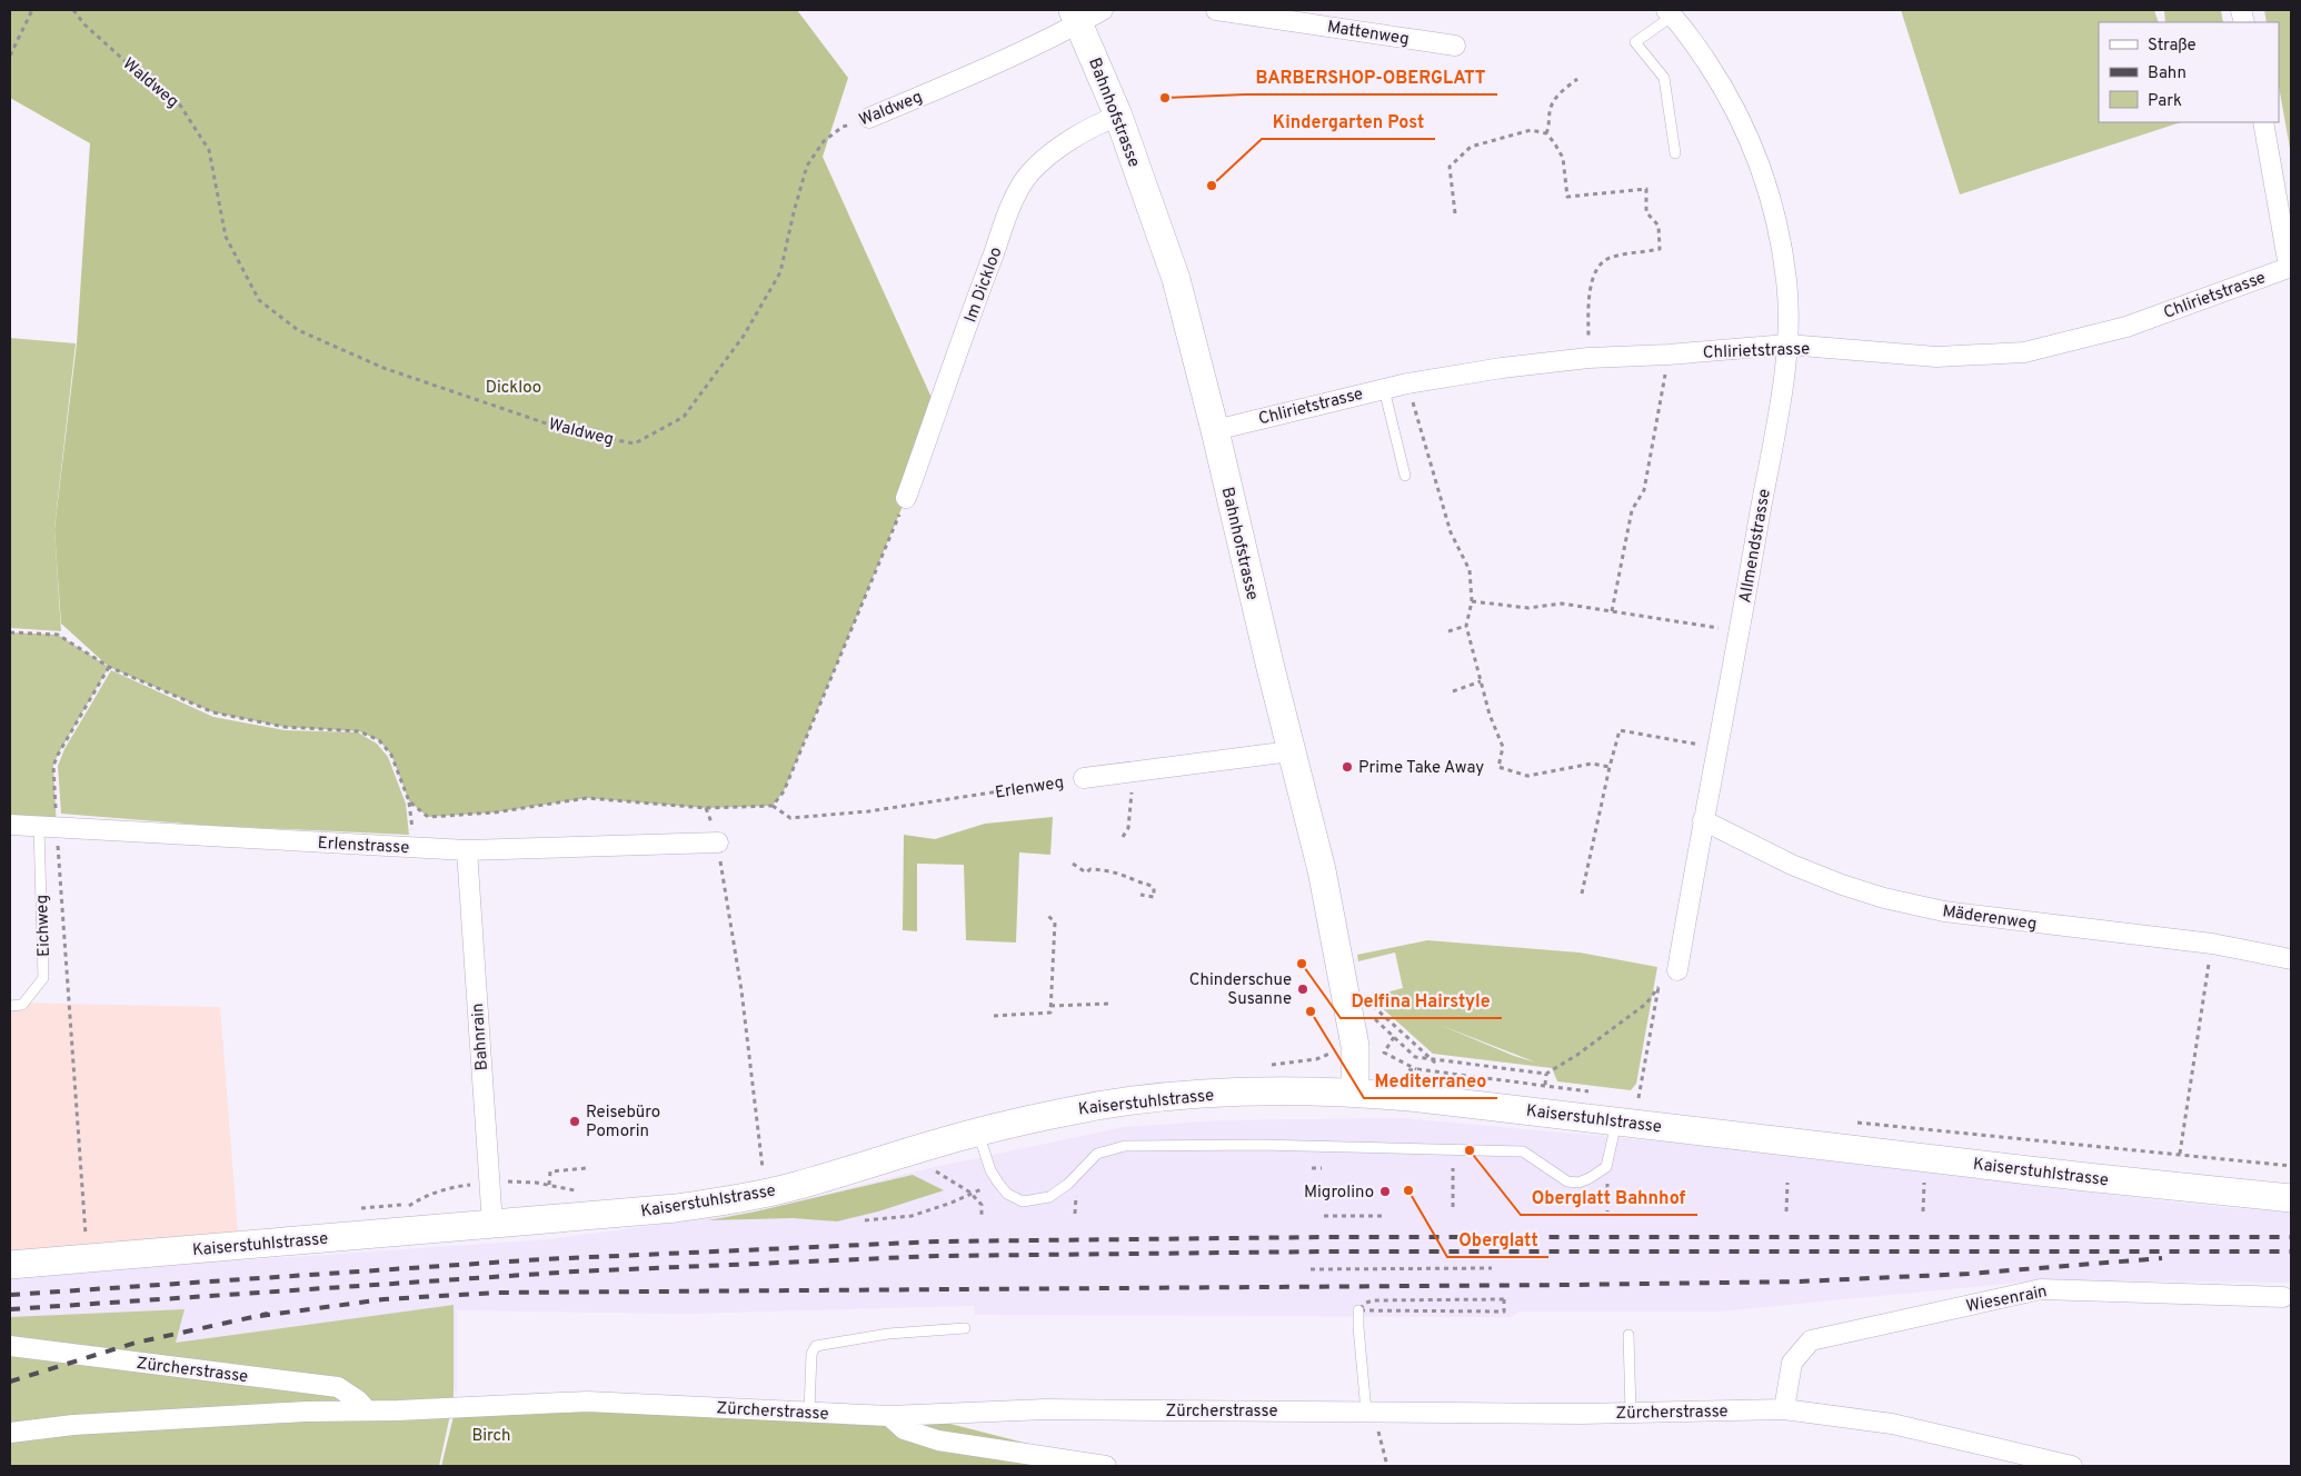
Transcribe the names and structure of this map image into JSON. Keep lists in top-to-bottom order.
{
  "streets": {
    "main road": ["Bahnhofstrasse", "Kaiserstuhlstrasse"],
    "street": [
      "Mattenweg",
      "Waldweg",
      "Im Dickloo",
      "Chlirietstrasse",
      "Allmendstrasse",
      "Erlenweg",
      "Erlenstrasse",
      "Mäderenweg",
      "Bahnrain",
      "Wiesenrain",
      "Zürcherstrasse"
    ],
    "lane": ["Eichweg"]
  },
  "crossings": [
    ["Waldweg", "Bahnhofstrasse"],
    ["Bahnhofstrasse", "Im Dickloo"],
    ["Bahnhofstrasse", "Chlirietstrasse"],
    ["Bahnhofstrasse", "Erlenweg"],
    ["Bahnhofstrasse", "Kaiserstuhlstrasse"],
    ["Chlirietstrasse", "Allmendstrasse"],
    ["Allmendstrasse", "Mäderenweg"],
    ["Erlenstrasse", "Eichweg"],
    ["Erlenstrasse", "Bahnrain"],
    ["Bahnrain", "Kaiserstuhlstrasse"],
    ["Wiesenrain", "Zürcherstrasse"]
  ],
  "parks": ["Dickloo", "Birch"],
  "places": [
    "BARBERSHOP-OBERGLATT",
    "Kindergarten Post",
    "Prime Take Away",
    "Delfina Hairstyle",
    "Chinderschue Susanne",
    "Mediterraneo",
    "Reisebüro Pomorin",
    "Oberglatt Bahnhof",
    "Oberglatt",
    "Migrolino"
  ],
  "legend": ["Straße", "Bahn", "Park"]
}
